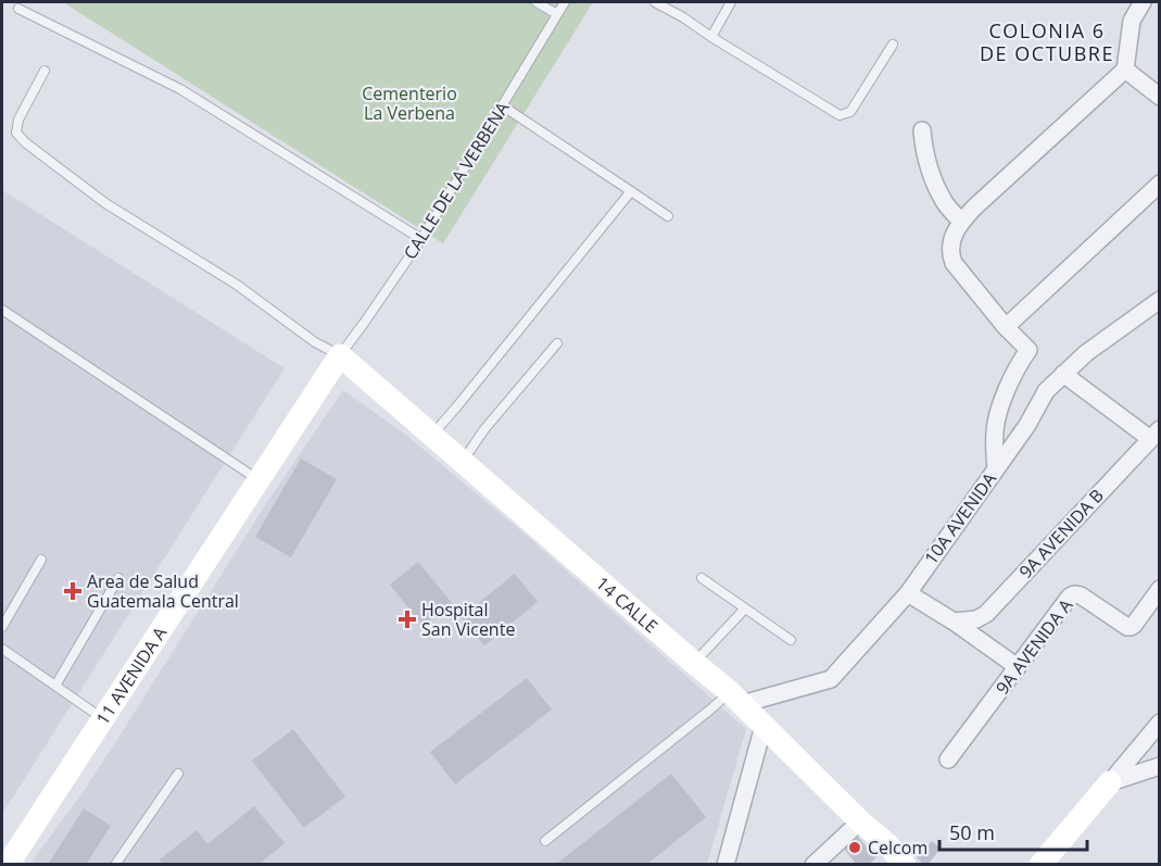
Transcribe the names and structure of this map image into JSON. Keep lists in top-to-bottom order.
{
  "streets": {
    "street": [
      "10A AVENIDA",
      "9A AVENIDA B",
      "14 CALLE",
      "9A AVENIDA A",
      "11 AVENIDA A"
    ],
    "lane": ["CALLE DE LA VERBENA"]
  },
  "crossings": [
    ["CALLE DE LA VERBENA", "14 CALLE"],
    ["CALLE DE LA VERBENA", "11 AVENIDA A"],
    ["10A AVENIDA", "14 CALLE"],
    ["14 CALLE", "11 AVENIDA A"]
  ],
  "districts": ["COLONIA 6 DE OCTUBRE"],
  "parks": ["Cementerio La Verbena"],
  "places": {
    "health": ["Area de Salud Guatemala Central", "Hospital San Vicente"],
    "other": ["Celcom"]
  },
  "scale_bar": "50 m"
}
